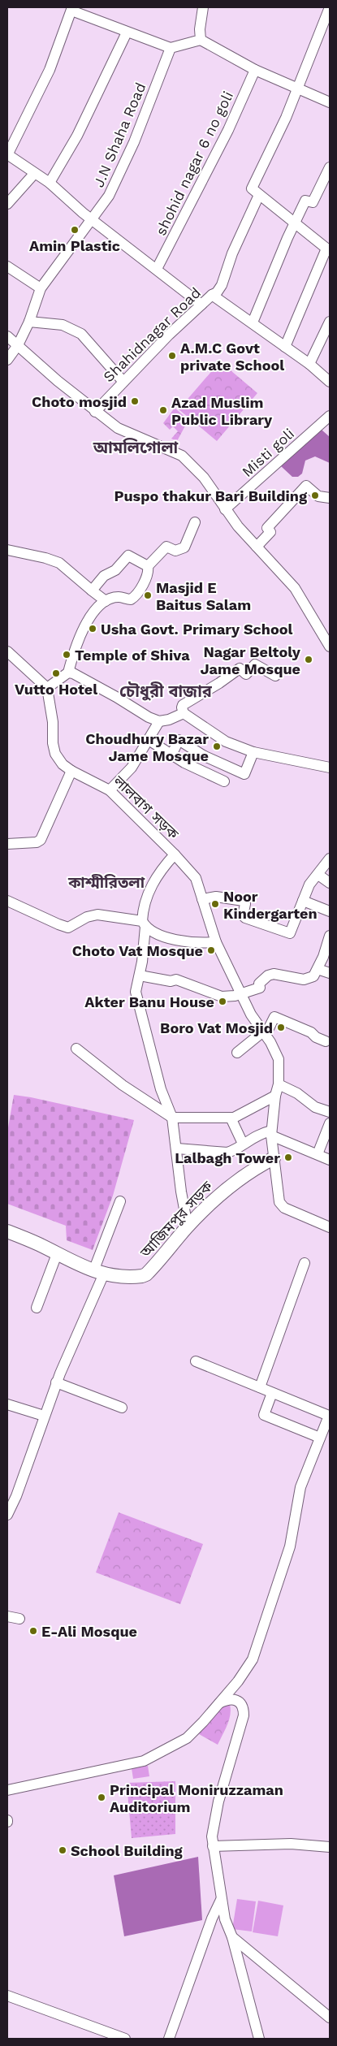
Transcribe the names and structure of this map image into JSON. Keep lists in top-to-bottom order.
{
  "streets": {
    "main road": ["আজিমপুর সড়ক"],
    "street": [
      "J.N Shaha Road",
      "shohid nagar 6 no goli",
      "Shahidnagar Road",
      "Misti goli",
      "লালবাগ সড়ক"
    ]
  },
  "crossings": [
    ["লালবাগ সড়ক", "আজিমপুর সড়ক"]
  ],
  "districts": ["আমলিগোলা", "চৌধুরী বাজার", "কাশ্মীরিতলা"],
  "places": [
    "Amin Plastic",
    "A.M.C Govt private School",
    "Choto mosjid",
    "Azad Muslim Public Library",
    "Puspo thakur Bari Building",
    "Masjid E Baitus Salam",
    "Usha Govt. Primary School",
    "Temple of Shiva",
    "Nagar Beltoly Jame Mosque",
    "Vutto Hotel",
    "Choudhury Bazar Jame Mosque",
    "Noor Kindergarten",
    "Choto Vat Mosque",
    "Akter Banu House",
    "Boro Vat Mosjid",
    "Lalbagh Tower",
    "E-Ali Mosque",
    "Principal Moniruzzaman Auditorium",
    "School Building"
  ]
}
